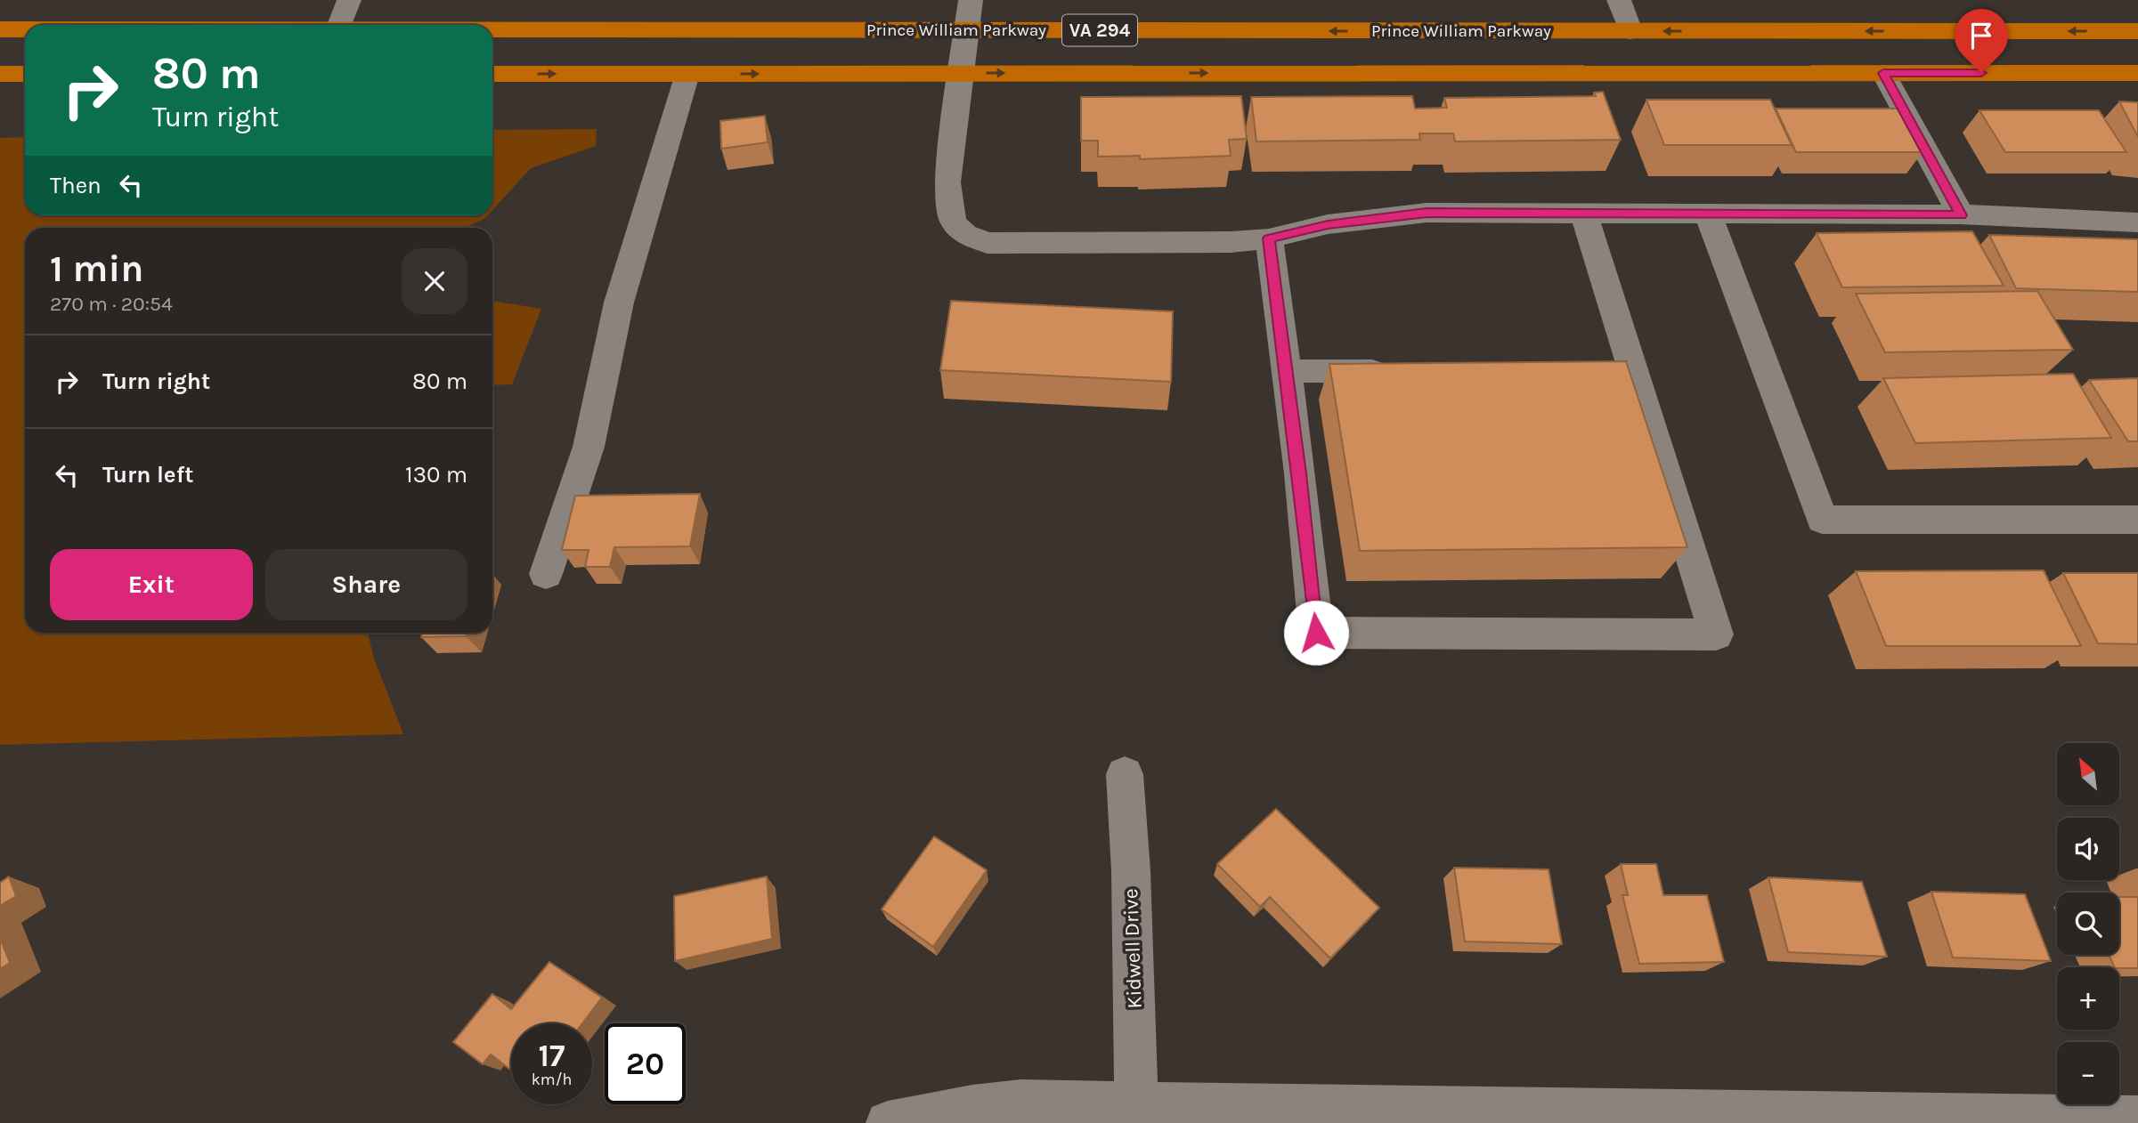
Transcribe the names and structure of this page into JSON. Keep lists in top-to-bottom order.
{
  "streets": {
    "highway": ["Prince William Parkway", "VA 294"],
    "street": ["Kidwell Drive"]
  },
  "north": "top left",
  "page": {
    "turn": ["80 m", "Turn right"],
    "then": "Then",
    "heading": ["1 min", "270 m · 20:54"],
    "list": [
      {
        "name": "Turn right",
        "value": "80 m"
      },
      {
        "name": "Turn left",
        "value": "130 m"
      }
    ],
    "buttons": ["Exit", "Share"],
    "map_buttons": ["+", "−"],
    "speed": "17 km/h",
    "limit": "20"
  }
}
